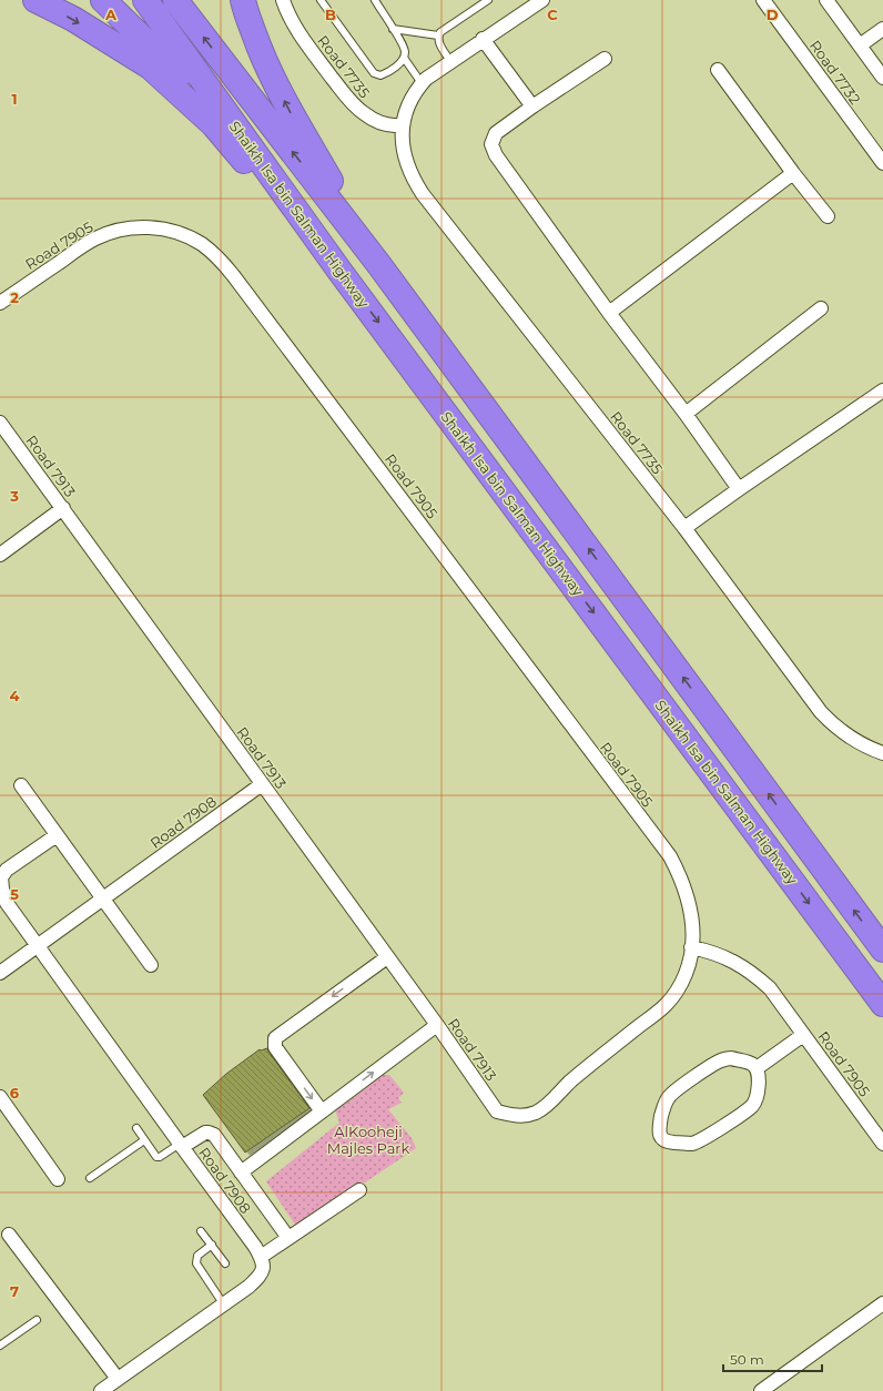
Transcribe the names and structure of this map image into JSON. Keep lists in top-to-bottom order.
{
  "streets": {
    "highway": ["Shaikh Isa bin Salman Highway"],
    "street": [
      "Road 7735",
      "Road 7732",
      "Road 7905",
      "Road 7913",
      "Road 7908"
    ]
  },
  "crossings": [
    ["Road 7905", "Road 7913"],
    ["Road 7913", "Road 7908"]
  ],
  "parks": ["AlKooheji Majles Park"],
  "scale_bar": "50 m",
  "grid": {
    "columns": [
      "A",
      "B",
      "C",
      "D"
    ],
    "rows": [
      "1",
      "2",
      "3",
      "4",
      "5",
      "6",
      "7"
    ]
  }
}
